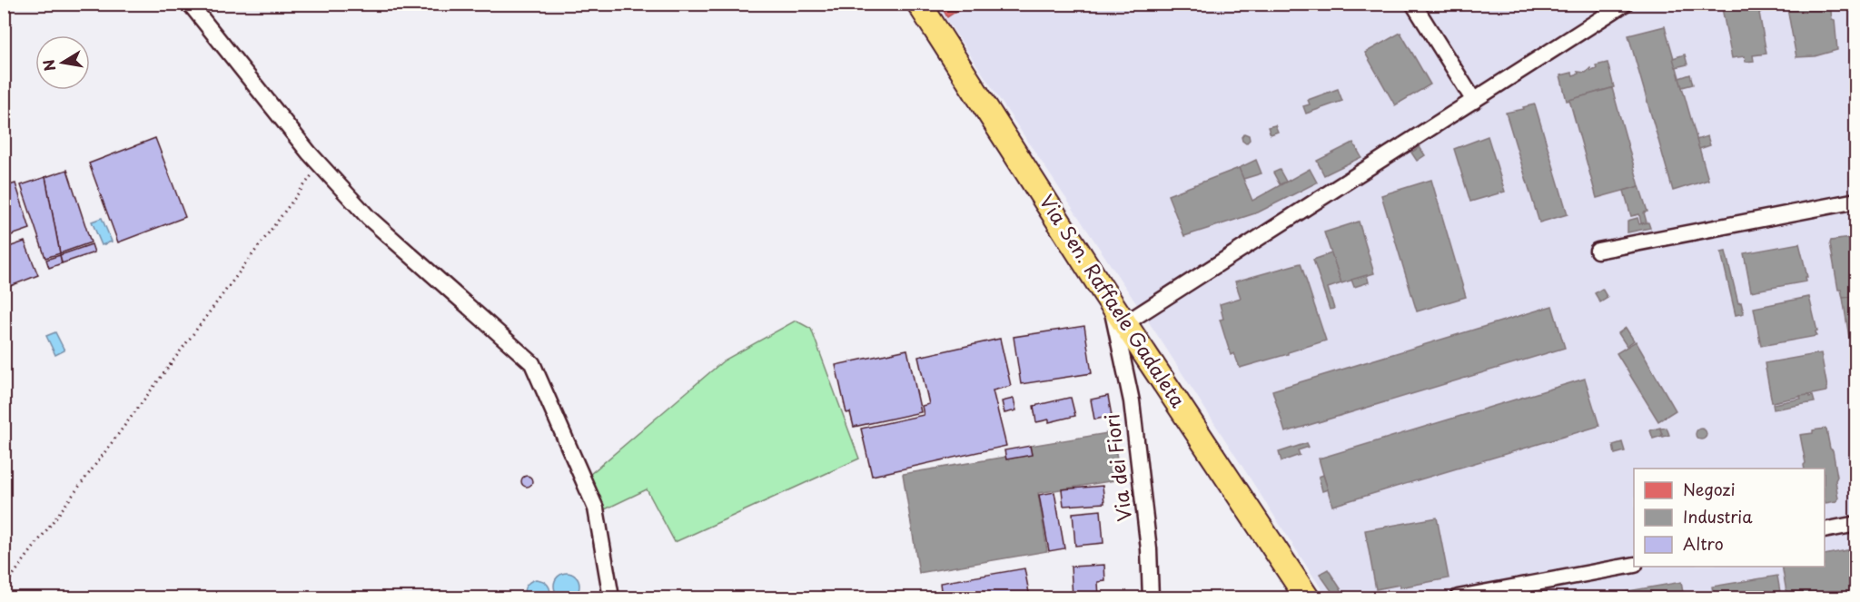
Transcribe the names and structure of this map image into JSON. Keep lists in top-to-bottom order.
{
  "streets": {
    "main road": ["Via Sen. Raffaele Gadaleta"],
    "street": ["Via dei Fiori"]
  },
  "crossings": [
    ["Via Sen. Raffaele Gadaleta", "Via dei Fiori"]
  ],
  "legend": ["Negozi", "Industria", "Altro"],
  "north": "left"
}
